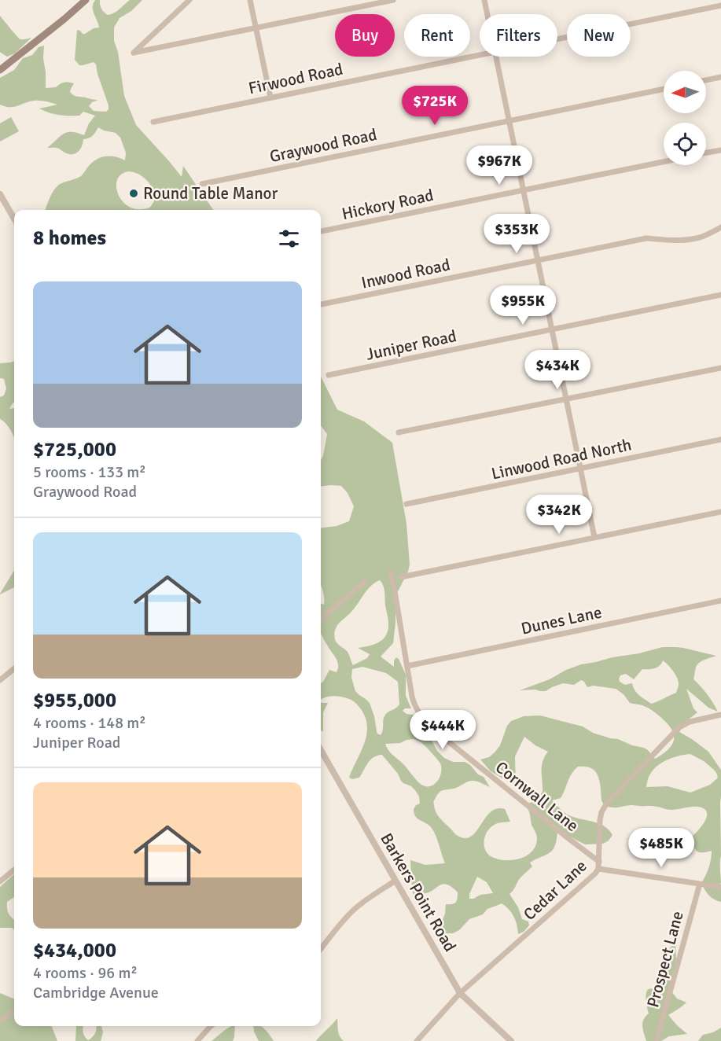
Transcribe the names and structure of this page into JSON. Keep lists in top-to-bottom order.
{
  "streets": {
    "street": [
      "Firwood Road",
      "Graywood Road",
      "Hickory Road",
      "Inwood Road",
      "Juniper Road",
      "Linwood Road North",
      "Dunes Lane",
      "Cornwall Lane",
      "Cedar Lane",
      "Barkers Point Road",
      "Prospect Lane"
    ]
  },
  "crossings": [
    ["Dunes Lane", "Cornwall Lane"],
    ["Cornwall Lane", "Cedar Lane"],
    ["Cornwall Lane", "Prospect Lane"],
    ["Cedar Lane", "Barkers Point Road"]
  ],
  "places": ["Round Table Manor"],
  "north": "left",
  "page": {
    "chip": [
      "Buy",
      "Rent",
      "Filters",
      "New"
    ],
    "price": [
      "$725K",
      "$967K",
      "$353K",
      "$955K",
      "$434K",
      "$342K",
      "$444K",
      "$485K"
    ],
    "heading": "8 homes",
    "list": [
      {
        "name": "$725,000",
        "note": "5 rooms · 133 m² · Graywood Road"
      },
      {
        "name": "$955,000",
        "note": "4 rooms · 148 m² · Juniper Road"
      },
      {
        "name": "$434,000",
        "note": "4 rooms · 96 m² · Cambridge Avenue"
      }
    ]
  }
}
